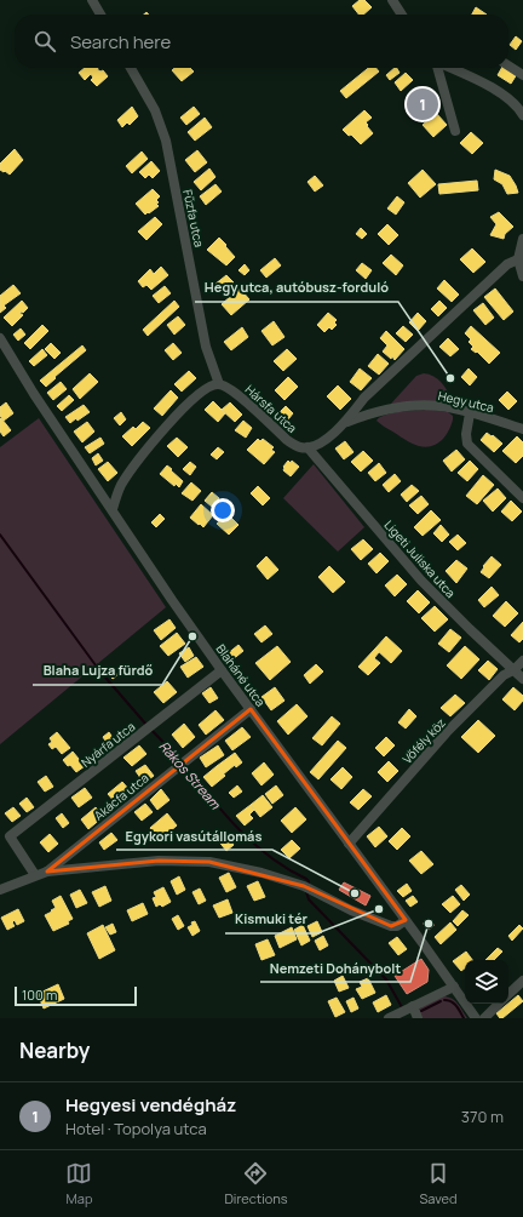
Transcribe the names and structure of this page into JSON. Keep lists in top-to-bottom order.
{
  "streets": {
    "street": [
      "Fűzfa utca",
      "Hegy utca",
      "Hársfa utca",
      "Ligeti Juliska utca",
      "Blaháné utca",
      "Vőfély köz",
      "Nyárfa utca",
      "Akácfa utca"
    ]
  },
  "crossings": [
    ["Fűzfa utca", "Hársfa utca"],
    ["Hársfa utca", "Ligeti Juliska utca"],
    ["Ligeti Juliska utca", "Vőfély köz"],
    ["Blaháné utca", "Vőfély köz"],
    ["Blaháné utca", "Nyárfa utca"],
    ["Blaháné utca", "Akácfa utca"],
    ["Nyárfa utca", "Akácfa utca"]
  ],
  "water": ["Rákos Stream"],
  "places": [
    "Hegy utca, autóbusz-forduló",
    "Blaha Lujza fürdő",
    "Egykori vasútállomás",
    "Kismuki tér",
    "Nemzeti Dohánybolt"
  ],
  "scale_bar": "100 m",
  "page": {
    "search": "Search here",
    "pins": "1",
    "scale": "100 m",
    "heading": "Nearby",
    "list": [
      {
        "mark": "1",
        "name": "Hegyesi vendégház",
        "note": "Hotel · Topolya utca",
        "value": "370 m"
      }
    ],
    "nav": ["Map", "Directions", "Saved"]
  }
}
